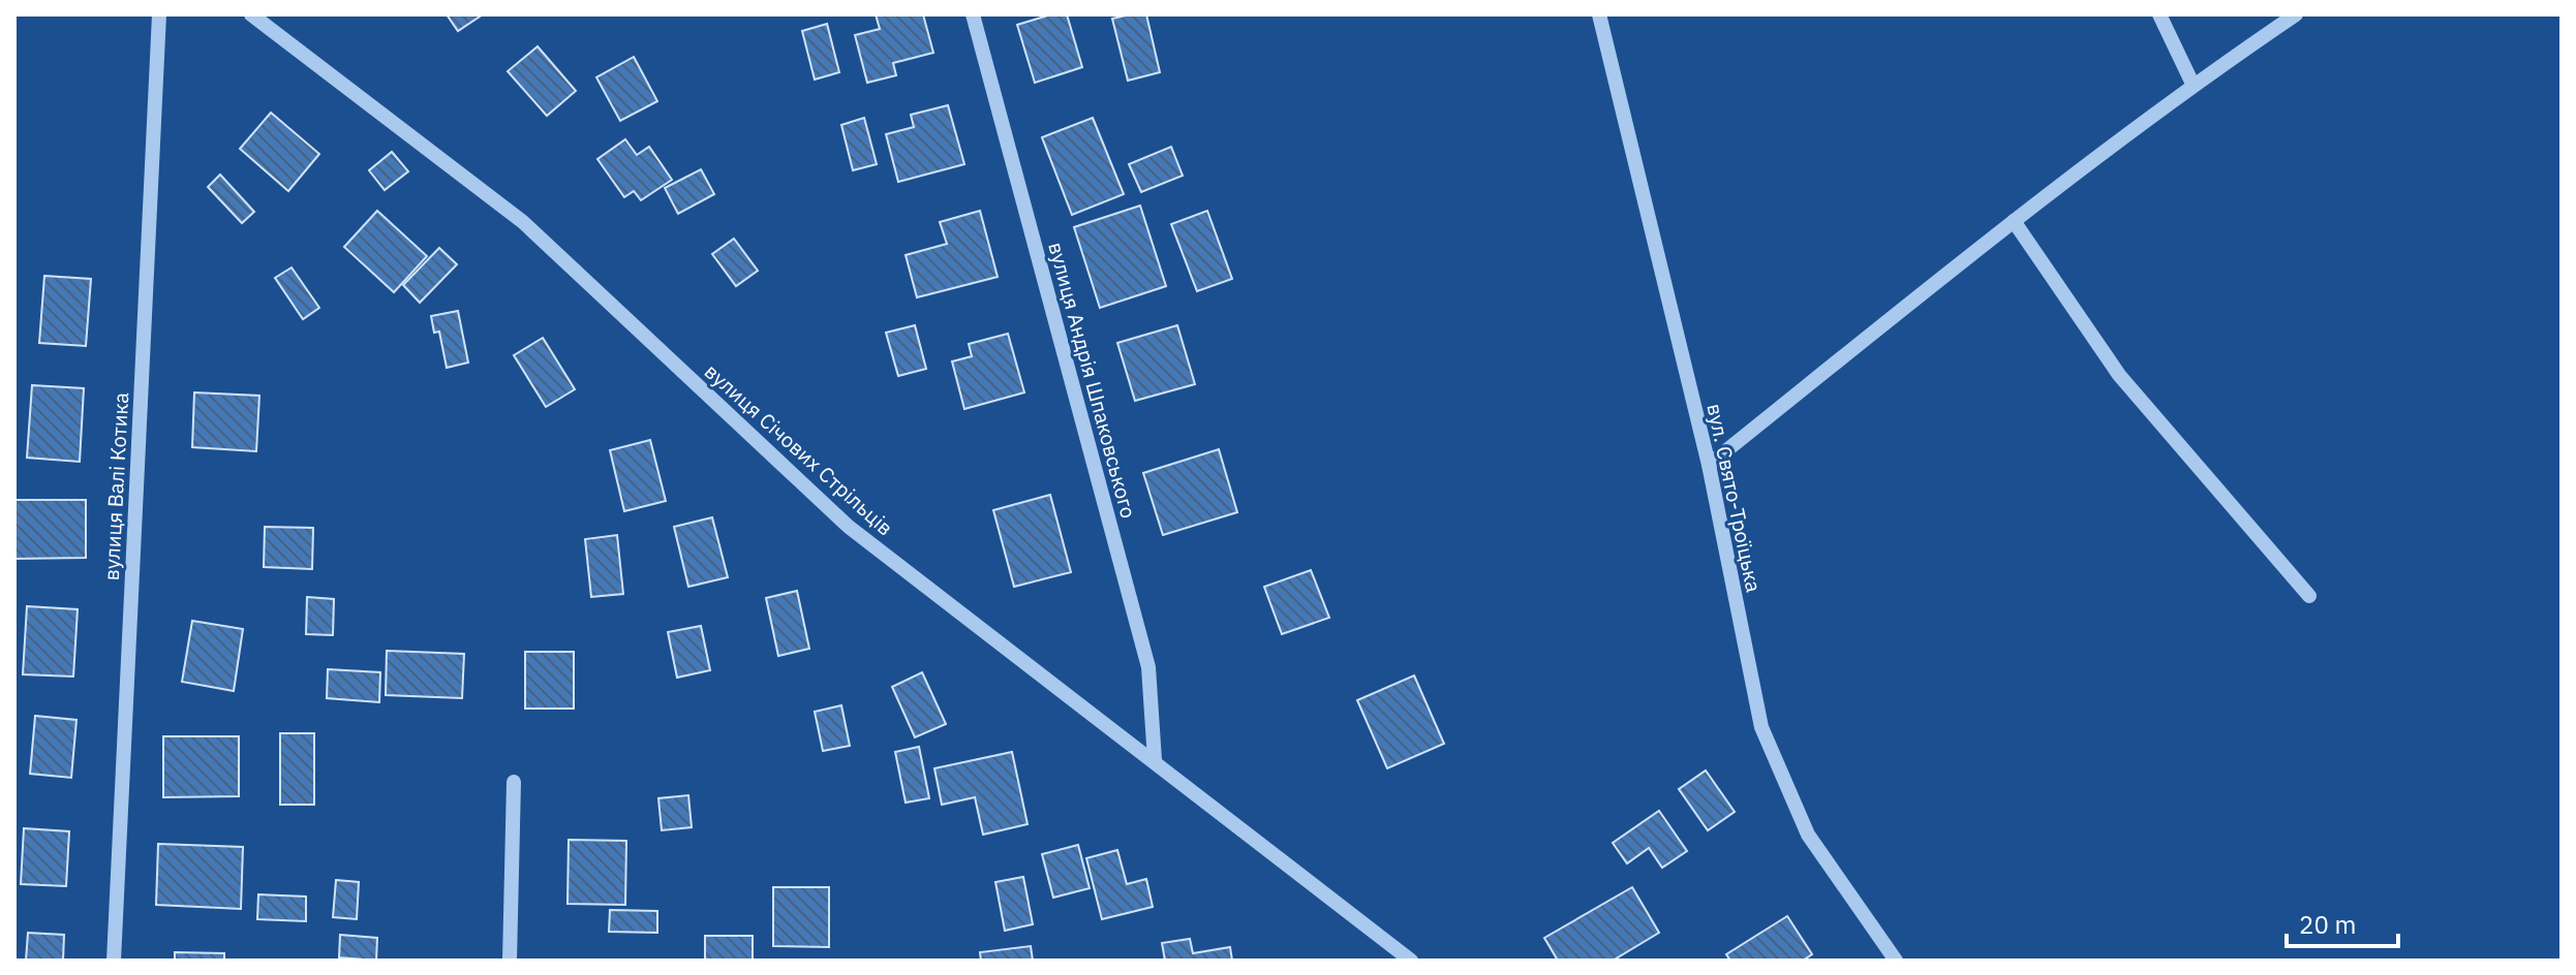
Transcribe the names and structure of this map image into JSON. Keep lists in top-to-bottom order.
{
  "streets": {
    "street": [
      "вулиця Андрія Шпаковського",
      "вулиця Січових Стрільців",
      "вулиця Валі Котика",
      "вул. Свято-Троїцька"
    ]
  },
  "crossings": [
    ["вулиця Андрія Шпаковського", "вулиця Січових Стрільців"]
  ],
  "scale_bar": "20 m"
}
